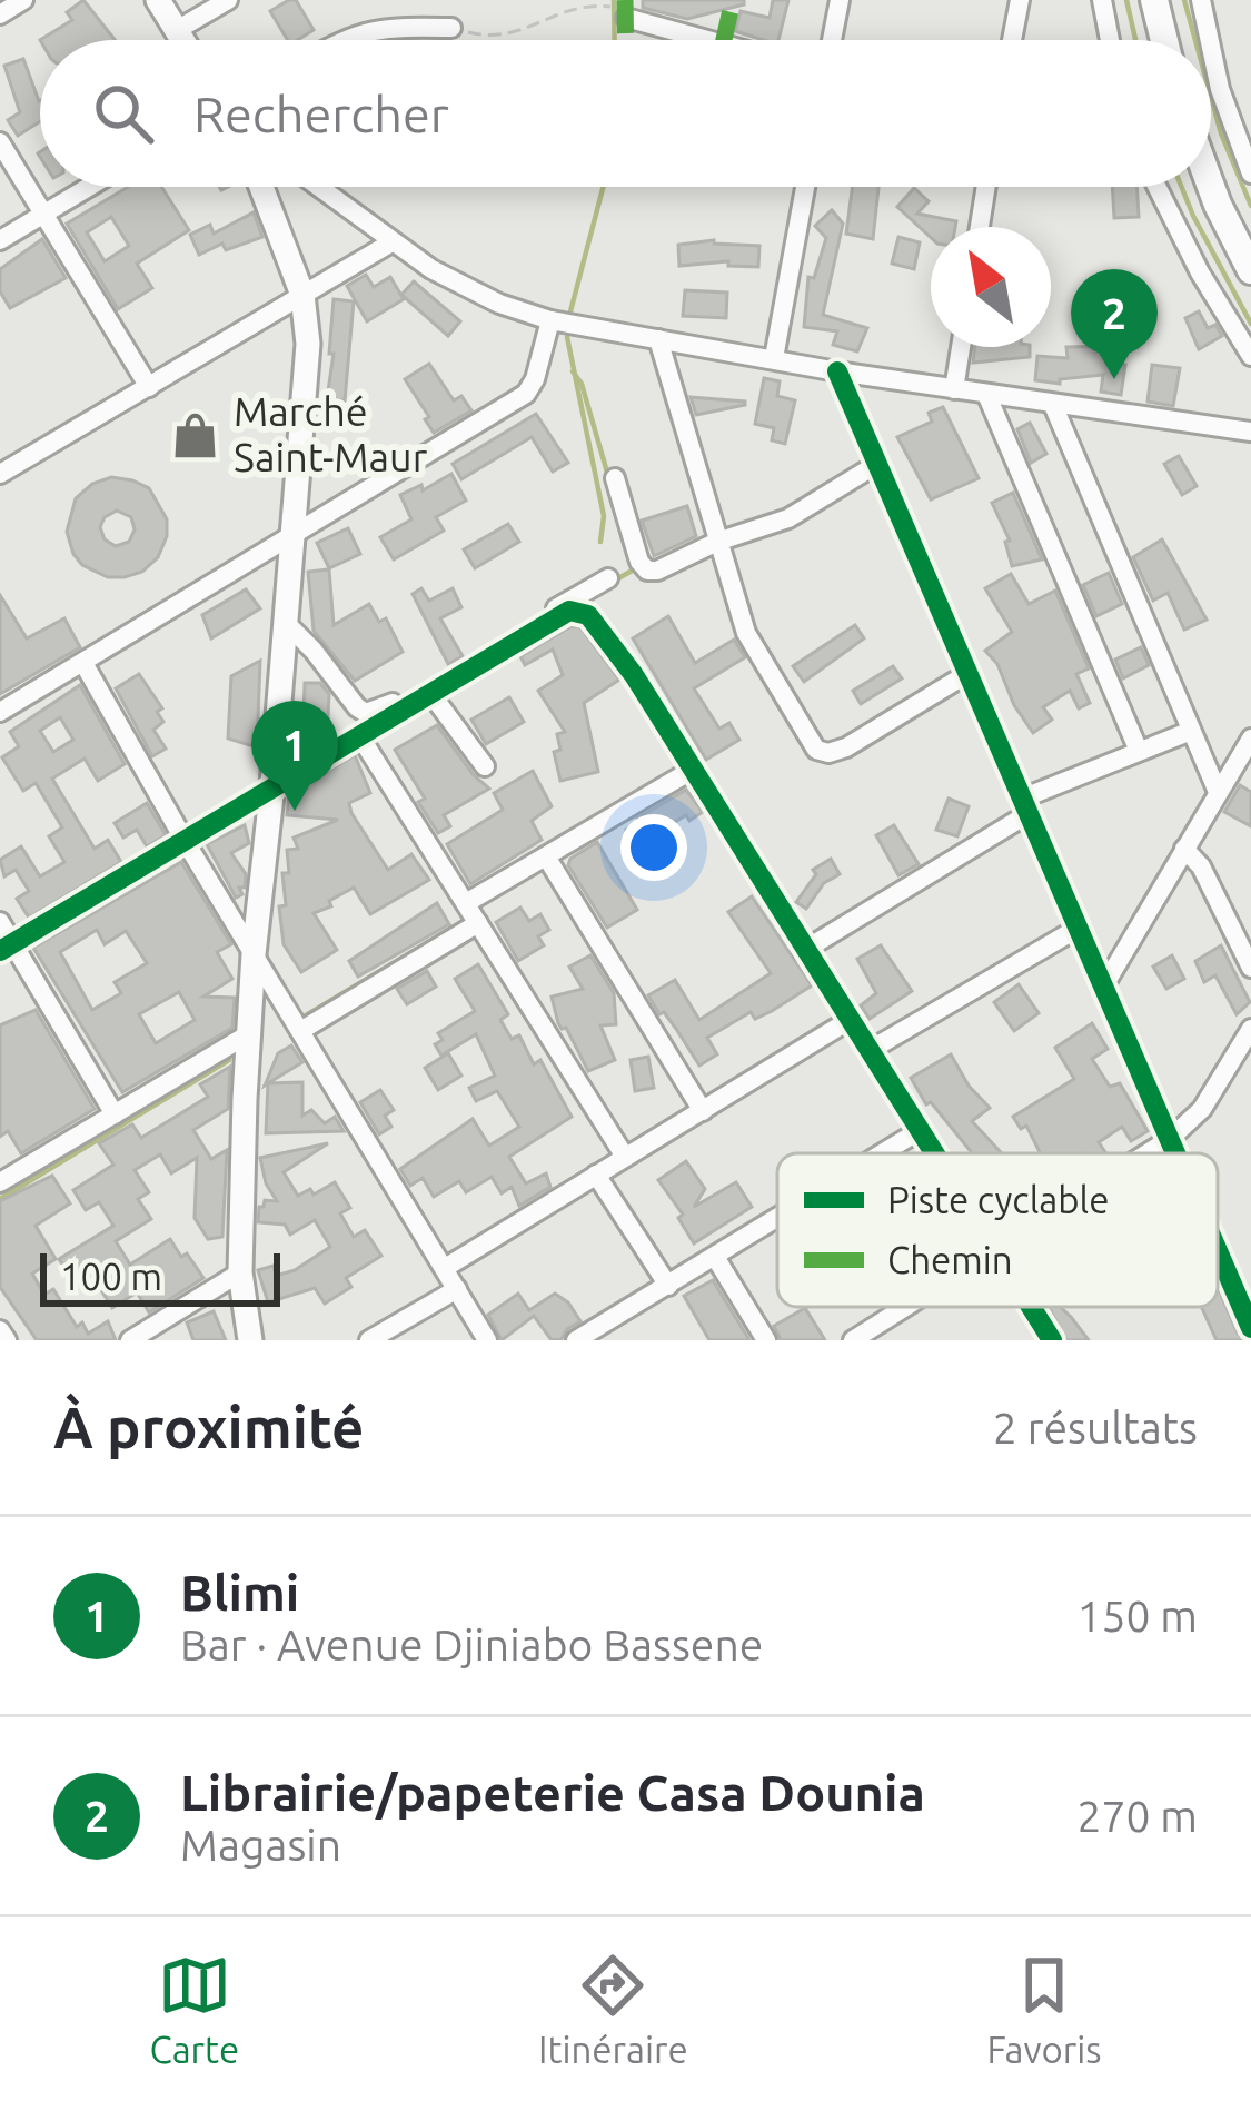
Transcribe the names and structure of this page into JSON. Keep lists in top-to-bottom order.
{
  "places": {
    "shop": ["Marché Saint-Maur"]
  },
  "legend": ["Piste cyclable", "Chemin"],
  "scale_bar": "100 m",
  "north": "top left",
  "page": {
    "search": "Rechercher",
    "pins": ["2", "1"],
    "scale": "100 m",
    "heading": ["À proximité", "2 résultats"],
    "list": [
      {
        "mark": "1",
        "name": "Blimi",
        "note": "Bar · Avenue Djiniabo Bassene",
        "value": "150 m"
      },
      {
        "mark": "2",
        "name": "Librairie/papeterie Casa Dounia",
        "note": "Magasin",
        "value": "270 m"
      }
    ],
    "nav": ["Carte", "Itinéraire", "Favoris"]
  }
}
